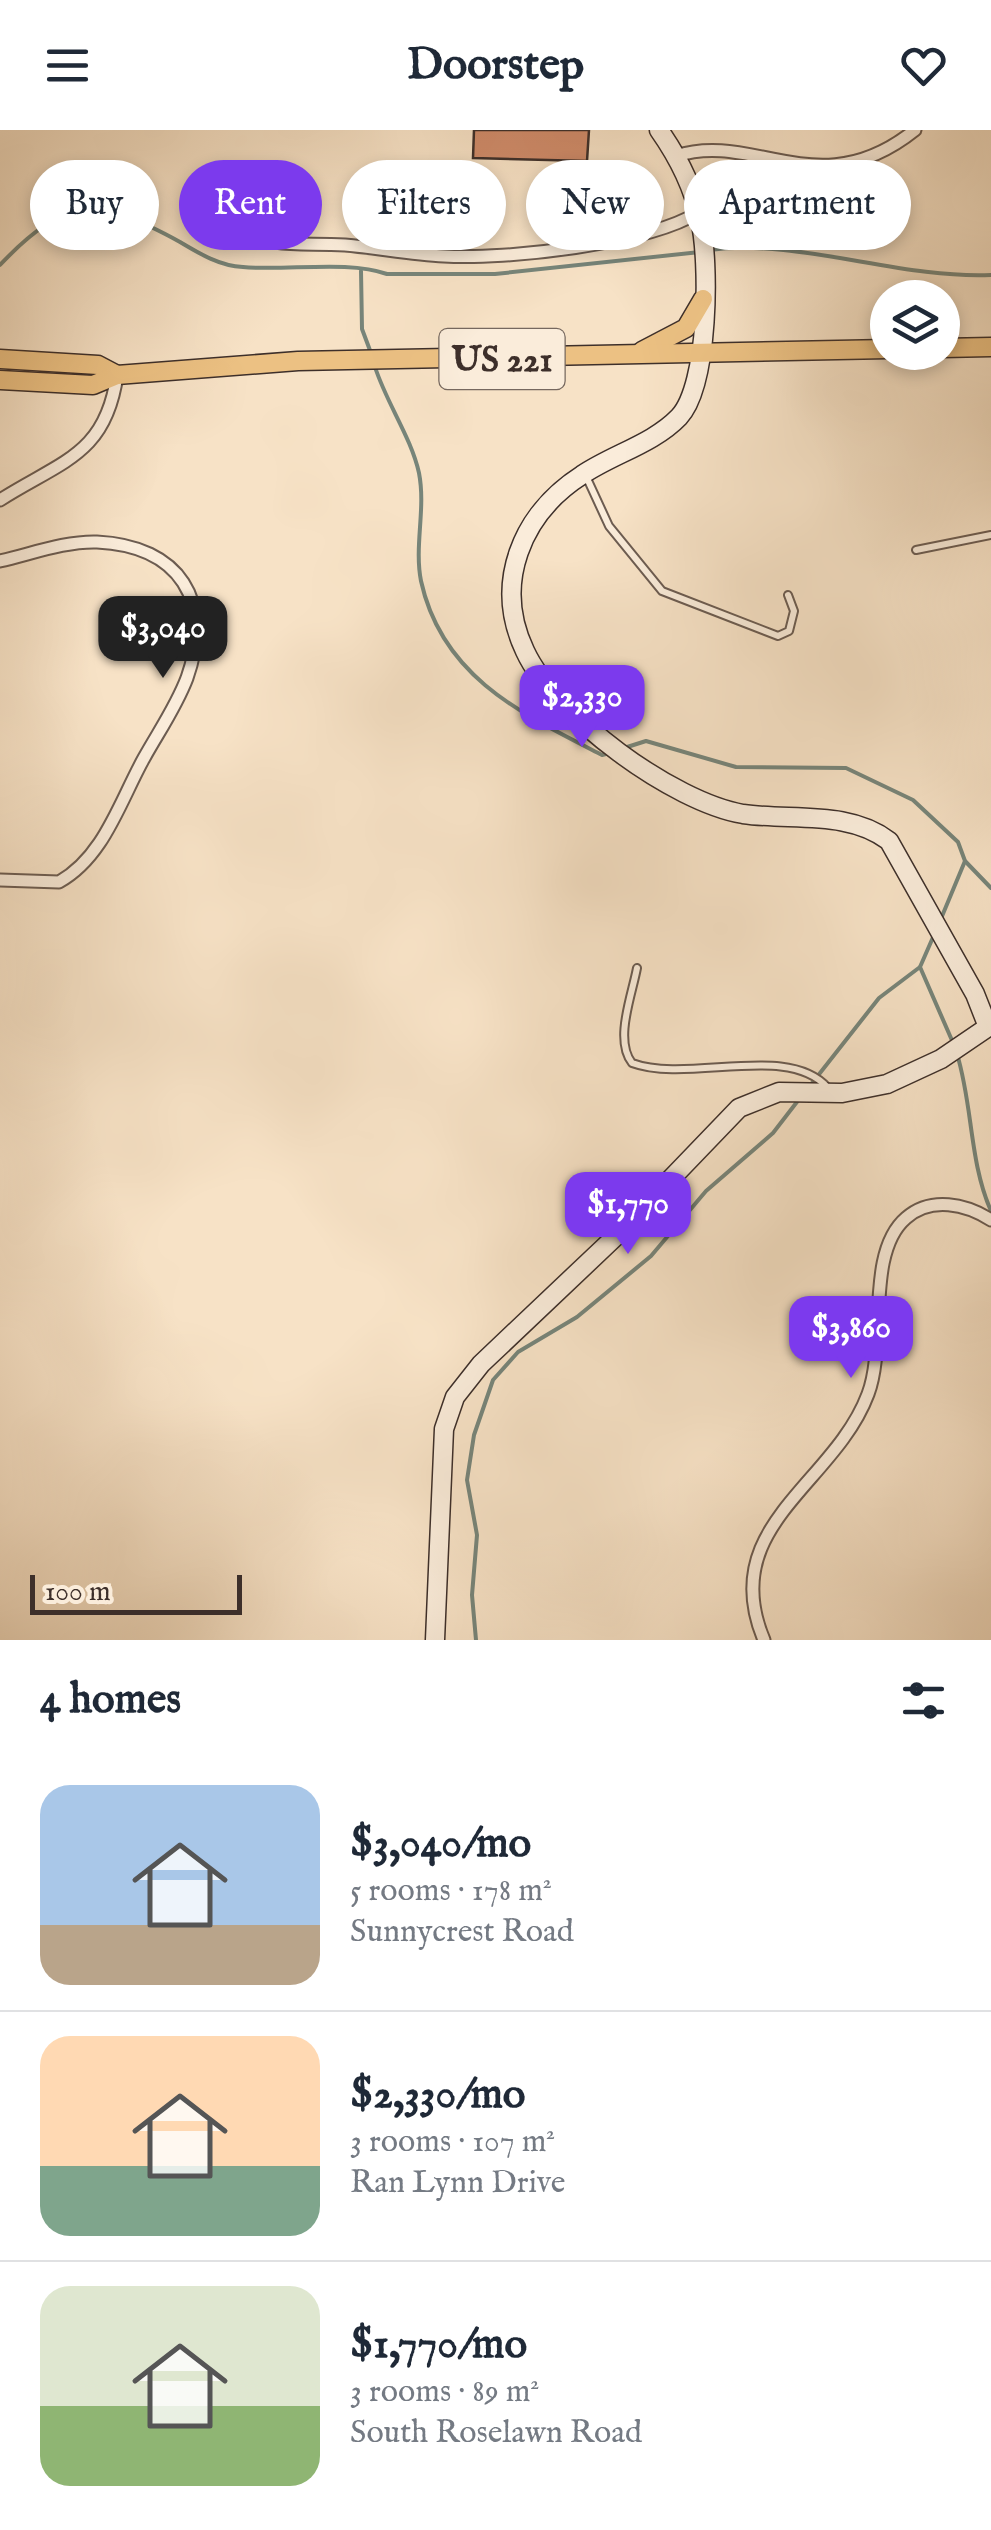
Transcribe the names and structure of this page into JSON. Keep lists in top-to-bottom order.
{
  "streets": {
    "main road": ["US 221"]
  },
  "scale_bar": "100 m",
  "page": {
    "header": "Doorstep",
    "chip": [
      "Buy",
      "Rent",
      "Filters",
      "New",
      "Apartment"
    ],
    "price": [
      "$3,040",
      "$2,330",
      "$1,770",
      "$3,860"
    ],
    "scale": "100 m",
    "heading": "4 homes",
    "list": [
      {
        "name": "$3,040/mo",
        "note": "5 rooms · 178 m² · Sunnycrest Road"
      },
      {
        "name": "$2,330/mo",
        "note": "3 rooms · 107 m² · Ran Lynn Drive"
      },
      {
        "name": "$1,770/mo",
        "note": "3 rooms · 89 m² · South Roselawn Road"
      }
    ]
  }
}
